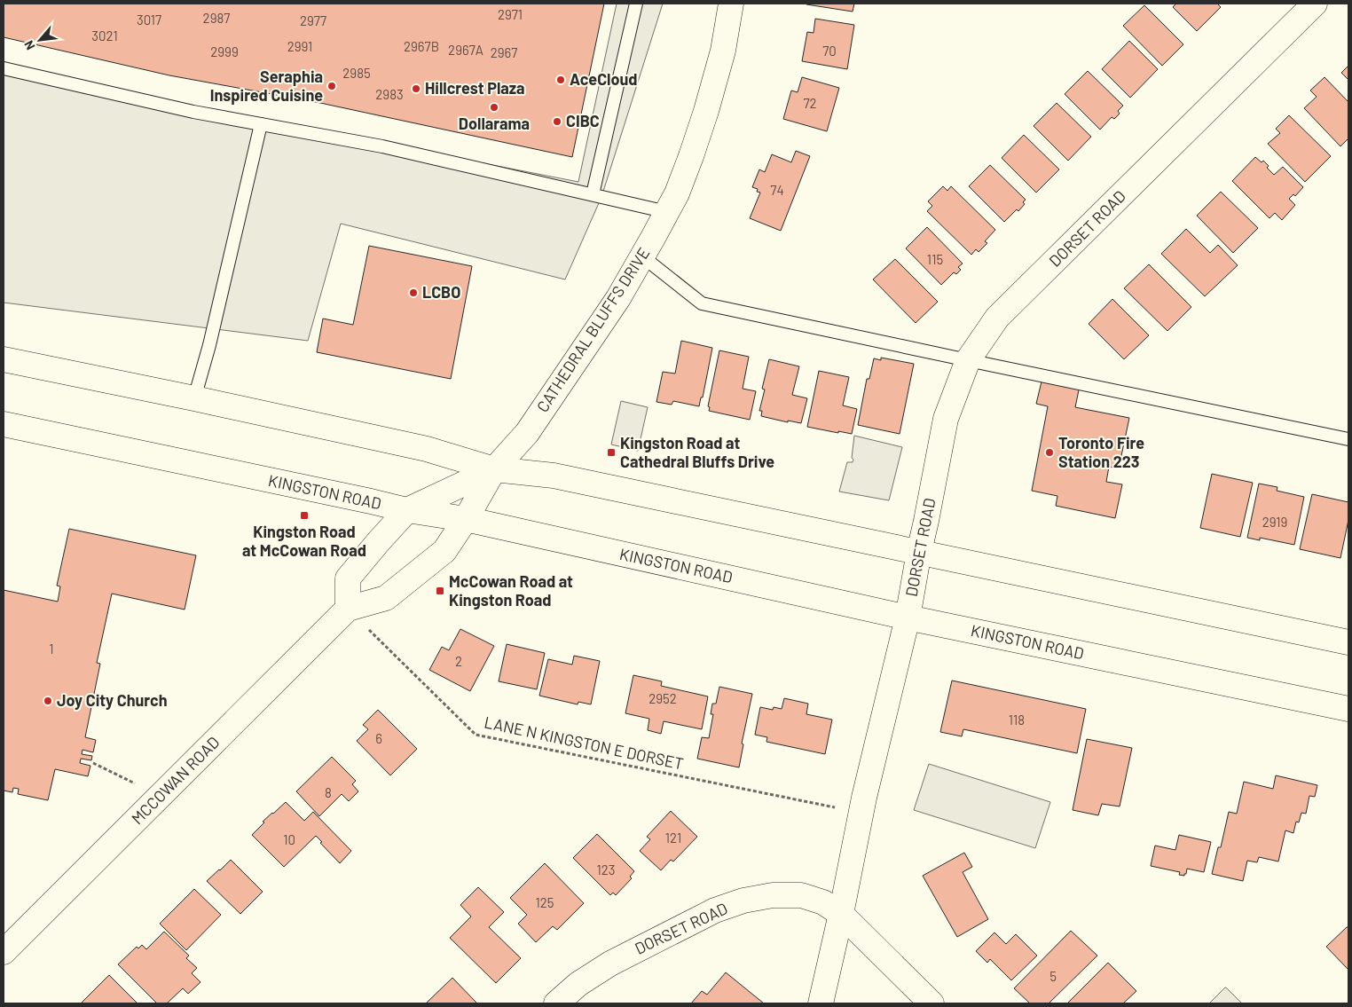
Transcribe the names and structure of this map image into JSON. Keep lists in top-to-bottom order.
{
  "streets": {
    "street": [
      "DORSET ROAD",
      "CATHEDRAL BLUFFS DRIVE",
      "KINGSTON ROAD",
      "MCCOWAN ROAD"
    ],
    "path": ["LANE N KINGSTON E DORSET"]
  },
  "crossings": [
    ["DORSET ROAD", "KINGSTON ROAD"],
    ["DORSET ROAD", "LANE N KINGSTON E DORSET"],
    ["CATHEDRAL BLUFFS DRIVE", "MCCOWAN ROAD"],
    ["KINGSTON ROAD", "MCCOWAN ROAD"],
    ["LANE N KINGSTON E DORSET", "MCCOWAN ROAD"]
  ],
  "places": {
    "other": [
      "AceCloud",
      "Seraphia Inspired Cuisine",
      "Hillcrest Plaza",
      "Dollarama",
      "CIBC",
      "LCBO",
      "Toronto Fire Station 223",
      "Joy City Church"
    ],
    "transit": ["Kingston Road at Cathedral Bluffs Drive", "Kingston Road at McCowan Road", "McCowan Road at Kingston Road"]
  },
  "house_numbers": [
    "2971",
    "2987",
    "3017",
    "2977",
    "3021",
    "2991",
    "2967B",
    "2967A",
    "70",
    "2999",
    "2967",
    "2985",
    "2983",
    "72",
    "74",
    "115",
    "2919",
    "1",
    "2",
    "2952",
    "118",
    "6",
    "8",
    "121",
    "10",
    "123",
    "125",
    "5"
  ],
  "north": "bottom left"
}
